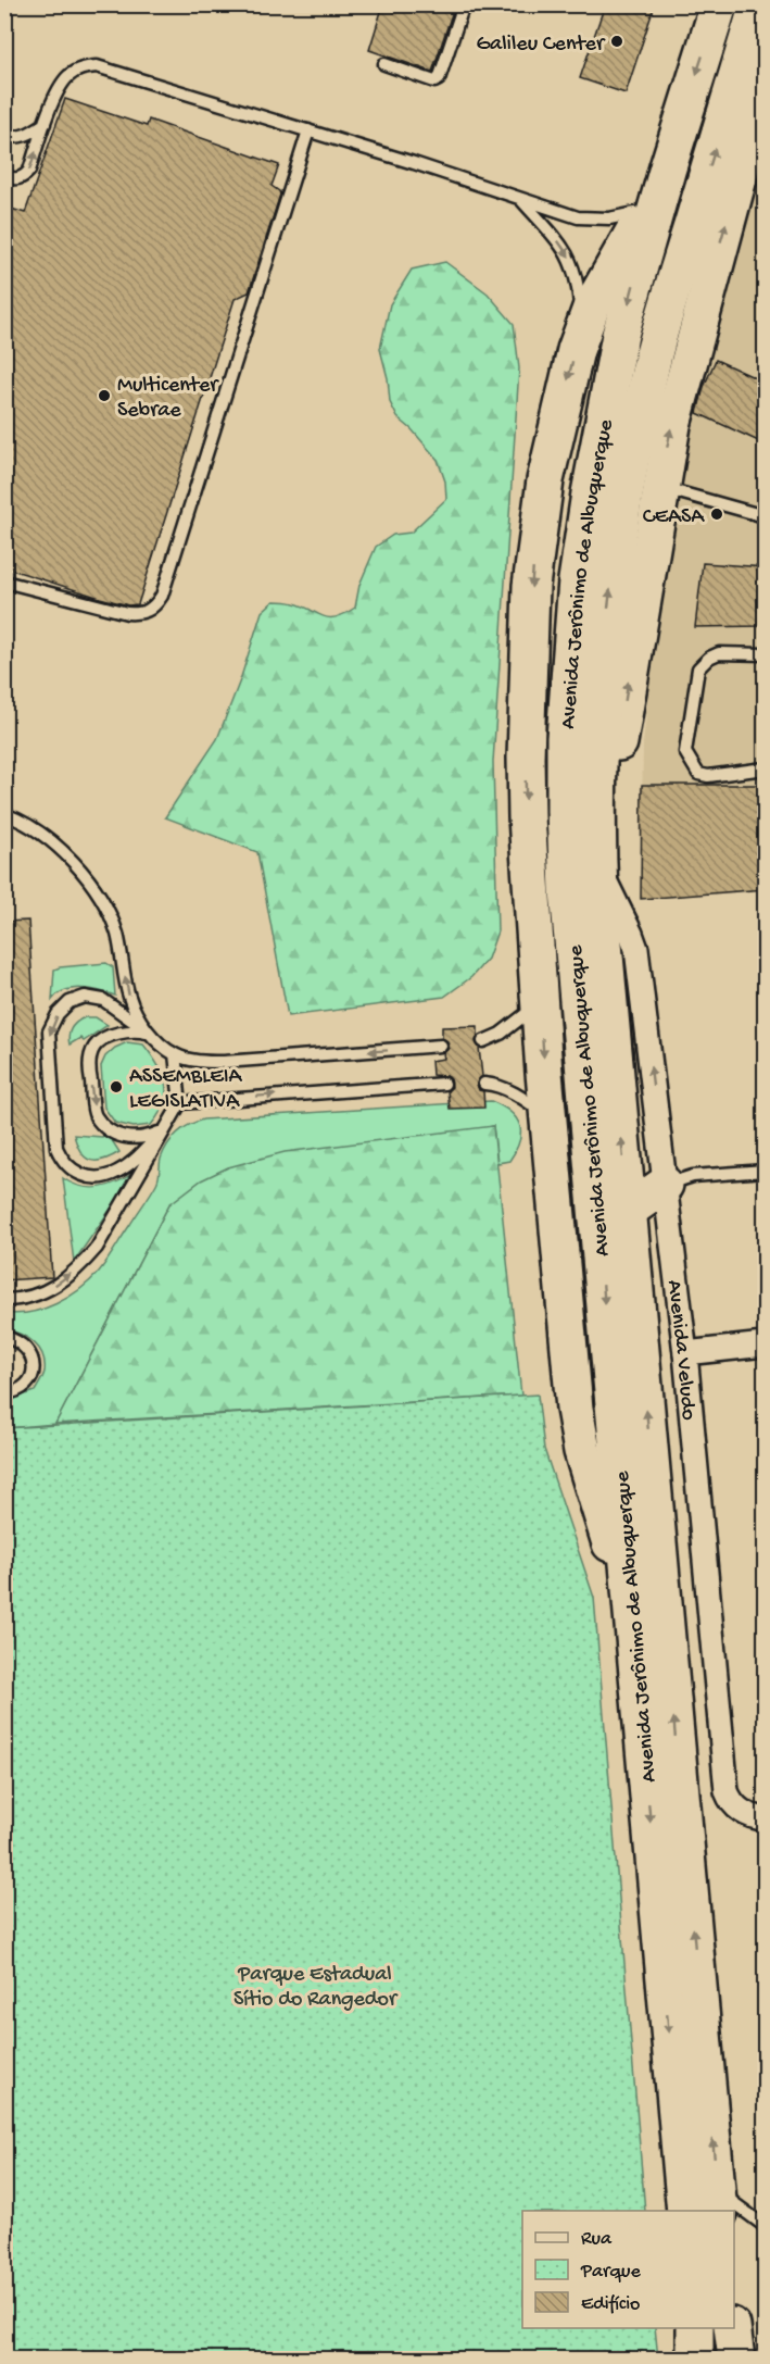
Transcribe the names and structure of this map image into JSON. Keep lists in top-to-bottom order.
{
  "streets": {
    "main road": ["Avenida Jerônimo de Albuquerque"],
    "street": ["Avenida Veludo"]
  },
  "crossings": [
    ["Avenida Jerônimo de Albuquerque", "Avenida Veludo"]
  ],
  "parks": ["Parque Estadual Sítio do Rangedor"],
  "places": [
    "Galileu Center",
    "Multicenter Sebrae",
    "CEASA",
    "ASSEMBLEIA LEGISLATIVA"
  ],
  "legend": ["Rua", "Parque", "Edifício"]
}
